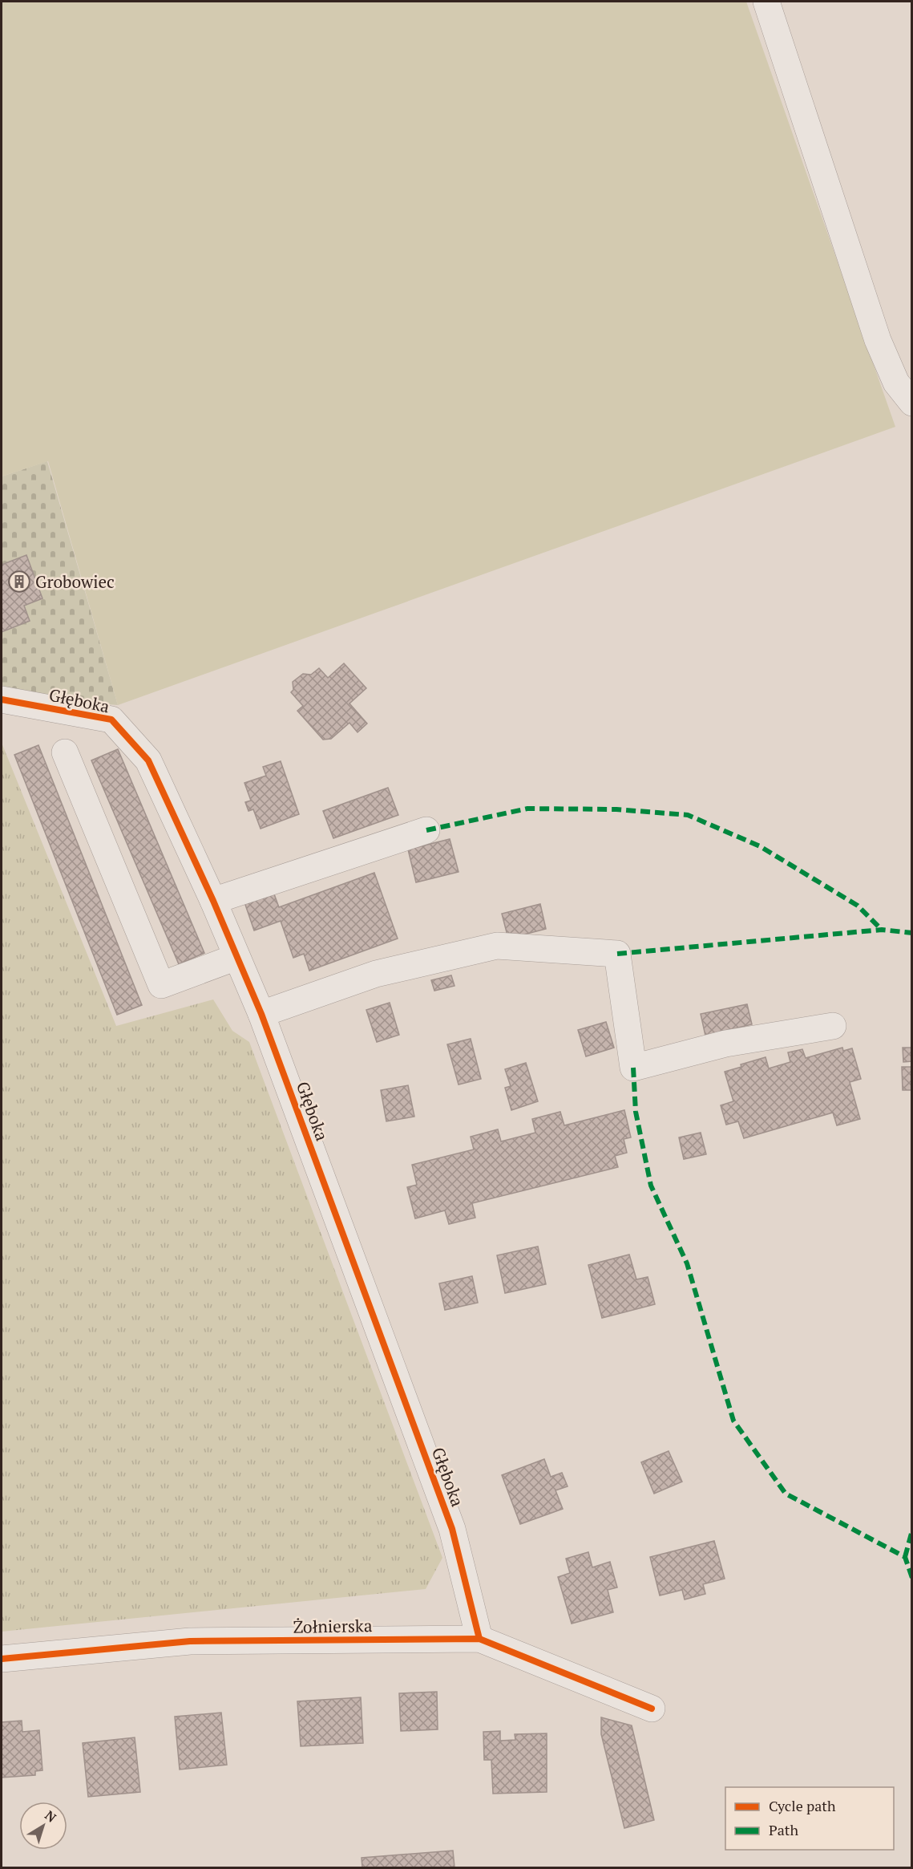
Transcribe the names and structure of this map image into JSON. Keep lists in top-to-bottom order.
{
  "streets": {
    "street": ["Głęboka", "Żołnierska"]
  },
  "crossings": [
    ["Głęboka", "Żołnierska"]
  ],
  "places": {
    "building": ["Grobowiec"]
  },
  "legend": ["Cycle path", "Path"],
  "north": "top right"
}
